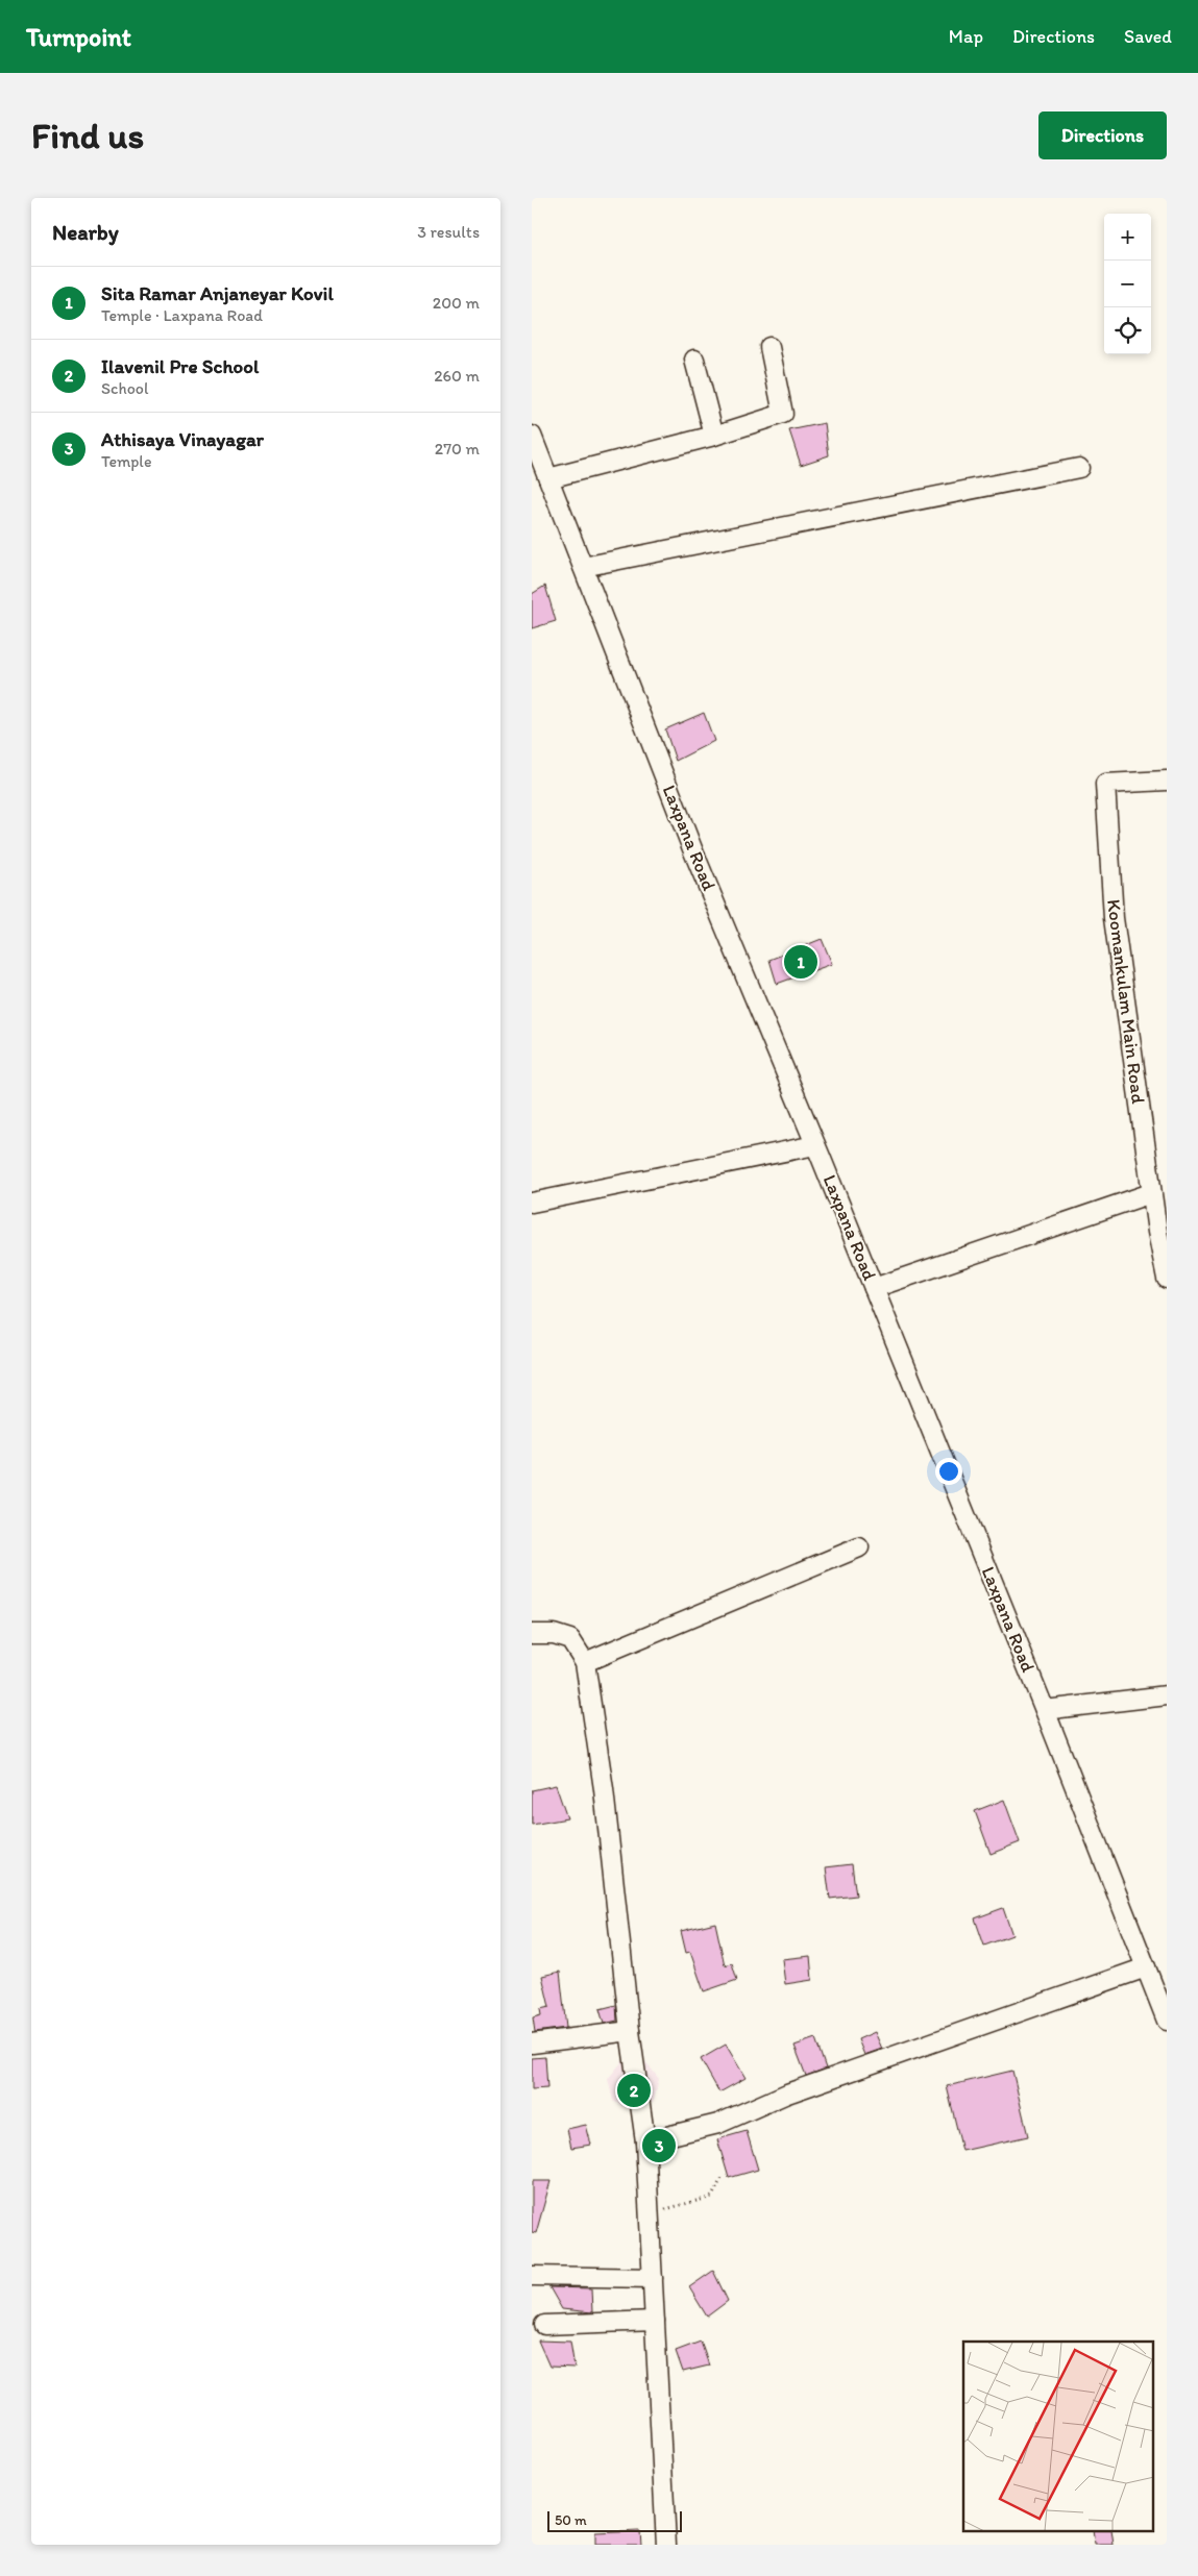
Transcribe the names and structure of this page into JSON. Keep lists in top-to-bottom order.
{
  "streets": {
    "street": ["Laxpana Road", "Koomankulam Main Road"]
  },
  "scale_bar": "50 m",
  "page": {
    "header": "Turnpoint",
    "nav": ["Map", "Directions", "Saved"],
    "buttons": "Directions",
    "title": "Find us",
    "heading": ["Nearby", "3 results"],
    "map_buttons": ["+", "−"],
    "list": [
      {
        "mark": "1",
        "name": "Sita Ramar Anjaneyar Kovil",
        "note": "Temple · Laxpana Road",
        "value": "200 m"
      },
      {
        "mark": "2",
        "name": "Ilavenil Pre School",
        "note": "School",
        "value": "260 m"
      },
      {
        "mark": "3",
        "name": "Athisaya Vinayagar",
        "note": "Temple",
        "value": "270 m"
      }
    ],
    "pins": ["1", "2", "3"],
    "scale": "50 m"
  }
}
